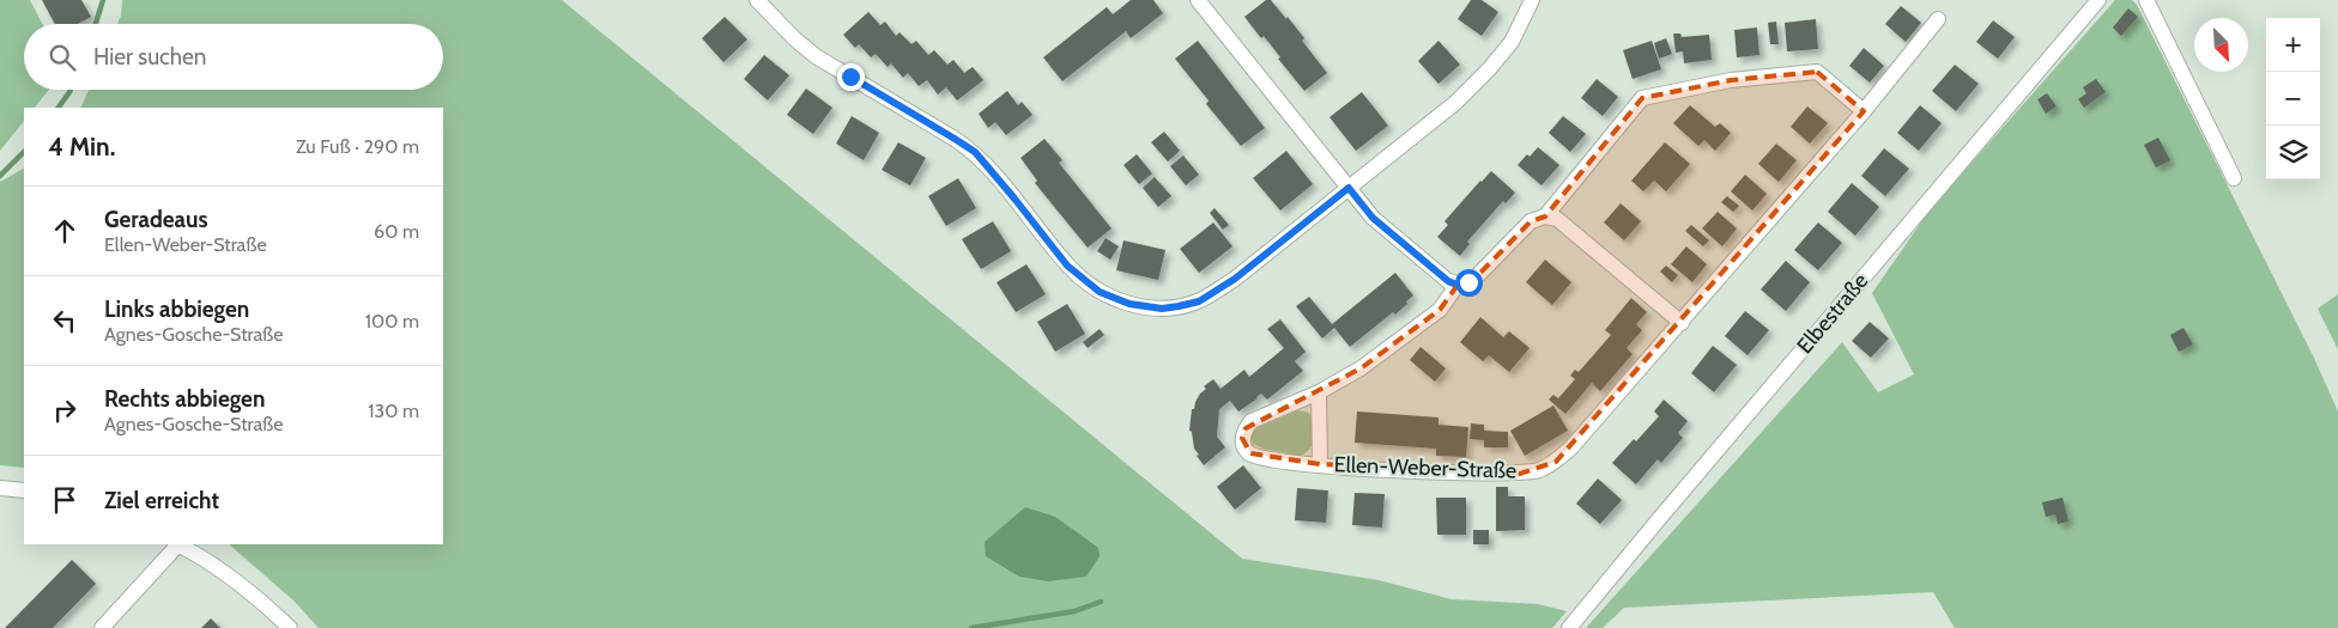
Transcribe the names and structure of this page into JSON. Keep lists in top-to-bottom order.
{
  "streets": {
    "street": ["Elbestraße", "Ellen-Weber-Straße"]
  },
  "north": "bottom right",
  "page": {
    "map_buttons": ["+", "−"],
    "search": "Hier suchen",
    "heading": ["4 Min.", "Zu Fuß · 290 m"],
    "list": [
      ["Geradeaus", "Ellen-Weber-Straße", "60 m"],
      ["Links abbiegen", "Agnes-Gosche-Straße", "100 m"],
      ["Rechts abbiegen", "Agnes-Gosche-Straße", "130 m"],
      "Ziel erreicht"
    ]
  }
}
